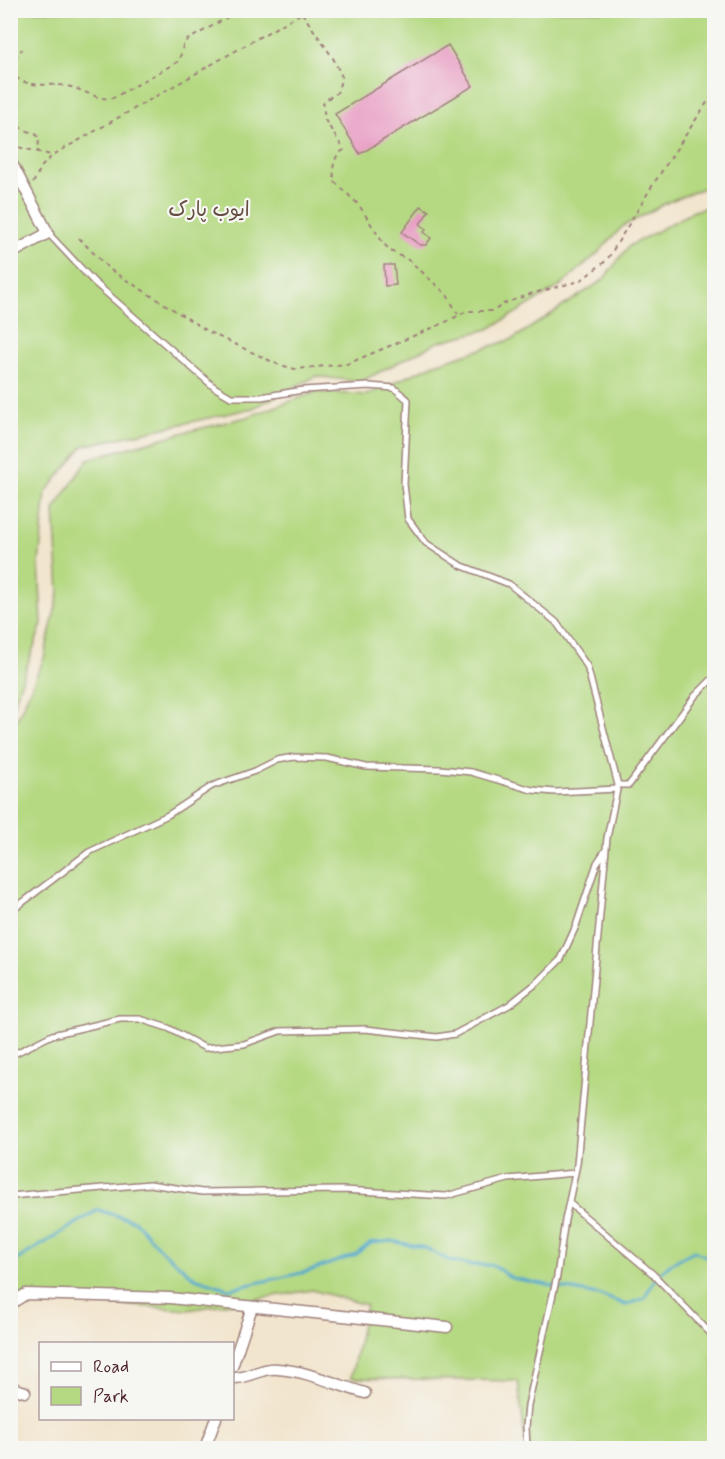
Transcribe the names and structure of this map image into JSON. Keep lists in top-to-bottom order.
{
  "parks": ["ایوب پارک"],
  "legend": ["Road", "Park"]
}
